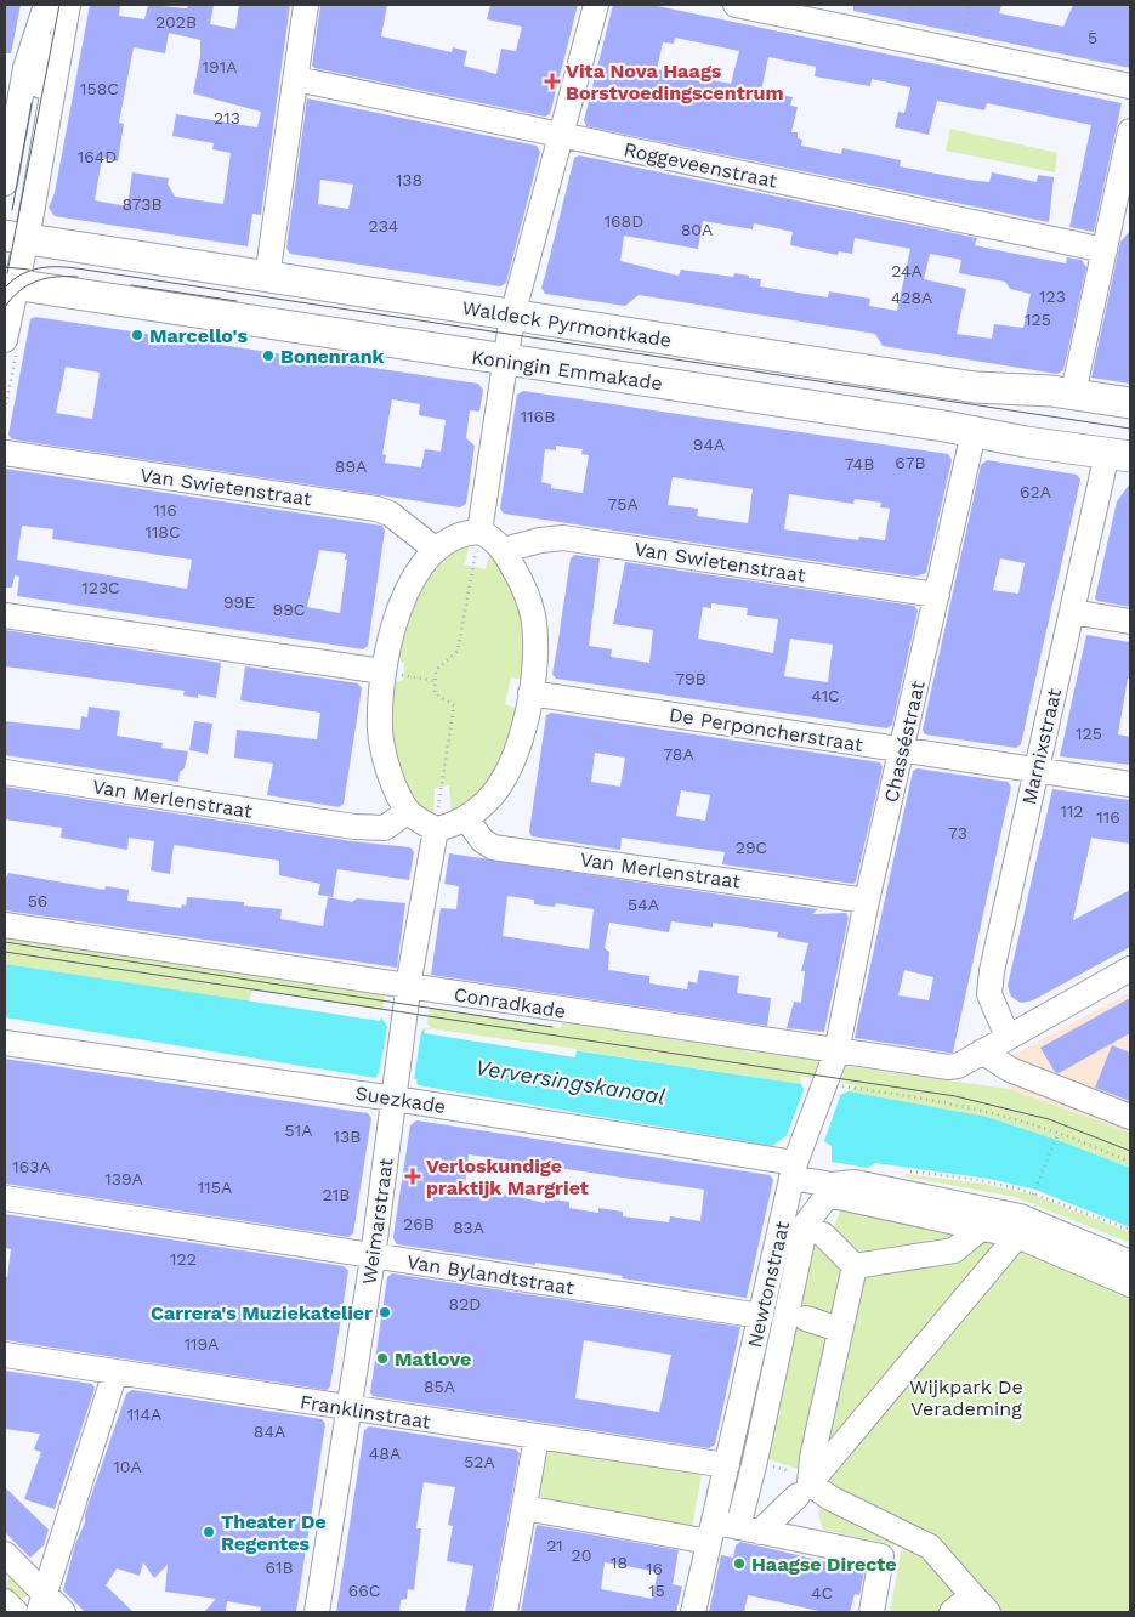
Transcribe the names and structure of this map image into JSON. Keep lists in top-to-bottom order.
{
  "streets": {
    "main road": ["Waldeck Pyrmontkade", "Koningin Emmakade"],
    "street": [
      "Roggeveenstraat",
      "Van Swietenstraat",
      "De Perponcherstraat",
      "Chasséstraat",
      "Marnixstraat",
      "Van Merlenstraat",
      "Conradkade",
      "Suezkade",
      "Weimarstraat",
      "Van Bylandtstraat",
      "Newtonstraat",
      "Franklinstraat"
    ]
  },
  "crossings": [
    ["Koningin Emmakade", "Chasséstraat"],
    ["Koningin Emmakade", "Marnixstraat"],
    ["Van Swietenstraat", "Chasséstraat"],
    ["De Perponcherstraat", "Chasséstraat"],
    ["De Perponcherstraat", "Marnixstraat"],
    ["Chasséstraat", "Van Merlenstraat"],
    ["Chasséstraat", "Conradkade"],
    ["Chasséstraat", "Newtonstraat"],
    ["Marnixstraat", "Conradkade"],
    ["Conradkade", "Weimarstraat"],
    ["Conradkade", "Newtonstraat"],
    ["Suezkade", "Weimarstraat"],
    ["Suezkade", "Newtonstraat"],
    ["Weimarstraat", "Van Bylandtstraat"],
    ["Weimarstraat", "Franklinstraat"],
    ["Van Bylandtstraat", "Newtonstraat"],
    ["Newtonstraat", "Franklinstraat"]
  ],
  "water": ["Verversingskanaal"],
  "parks": ["Wijkpark De Verademing"],
  "places": {
    "health": ["Vita Nova Haags Borstvoedingscentrum", "Verloskundige praktijk Margriet"],
    "other": [
      "Marcello's",
      "Bonenrank",
      "Carrera's Muziekatelier",
      "Matlove",
      "Theater De Regentes",
      "Haagse Directe"
    ]
  },
  "house_numbers": [
    "202B",
    "5",
    "191A",
    "158C",
    "213",
    "164D",
    "138",
    "873B",
    "168D",
    "234",
    "80A",
    "24A",
    "123",
    "428A",
    "125",
    "116B",
    "94A",
    "67B",
    "74B",
    "89A",
    "62A",
    "75A",
    "116",
    "118C",
    "123C",
    "99E",
    "99C",
    "79B",
    "41C",
    "125",
    "78A",
    "112",
    "116",
    "73",
    "29C",
    "56",
    "54A",
    "51A",
    "13B",
    "163A",
    "139A",
    "115A",
    "21B",
    "26B",
    "83A",
    "122",
    "82D",
    "119A",
    "85A",
    "114A",
    "84A",
    "48A",
    "52A",
    "10A",
    "21",
    "20",
    "18",
    "61B",
    "16",
    "66C",
    "15",
    "4C"
  ]
}
